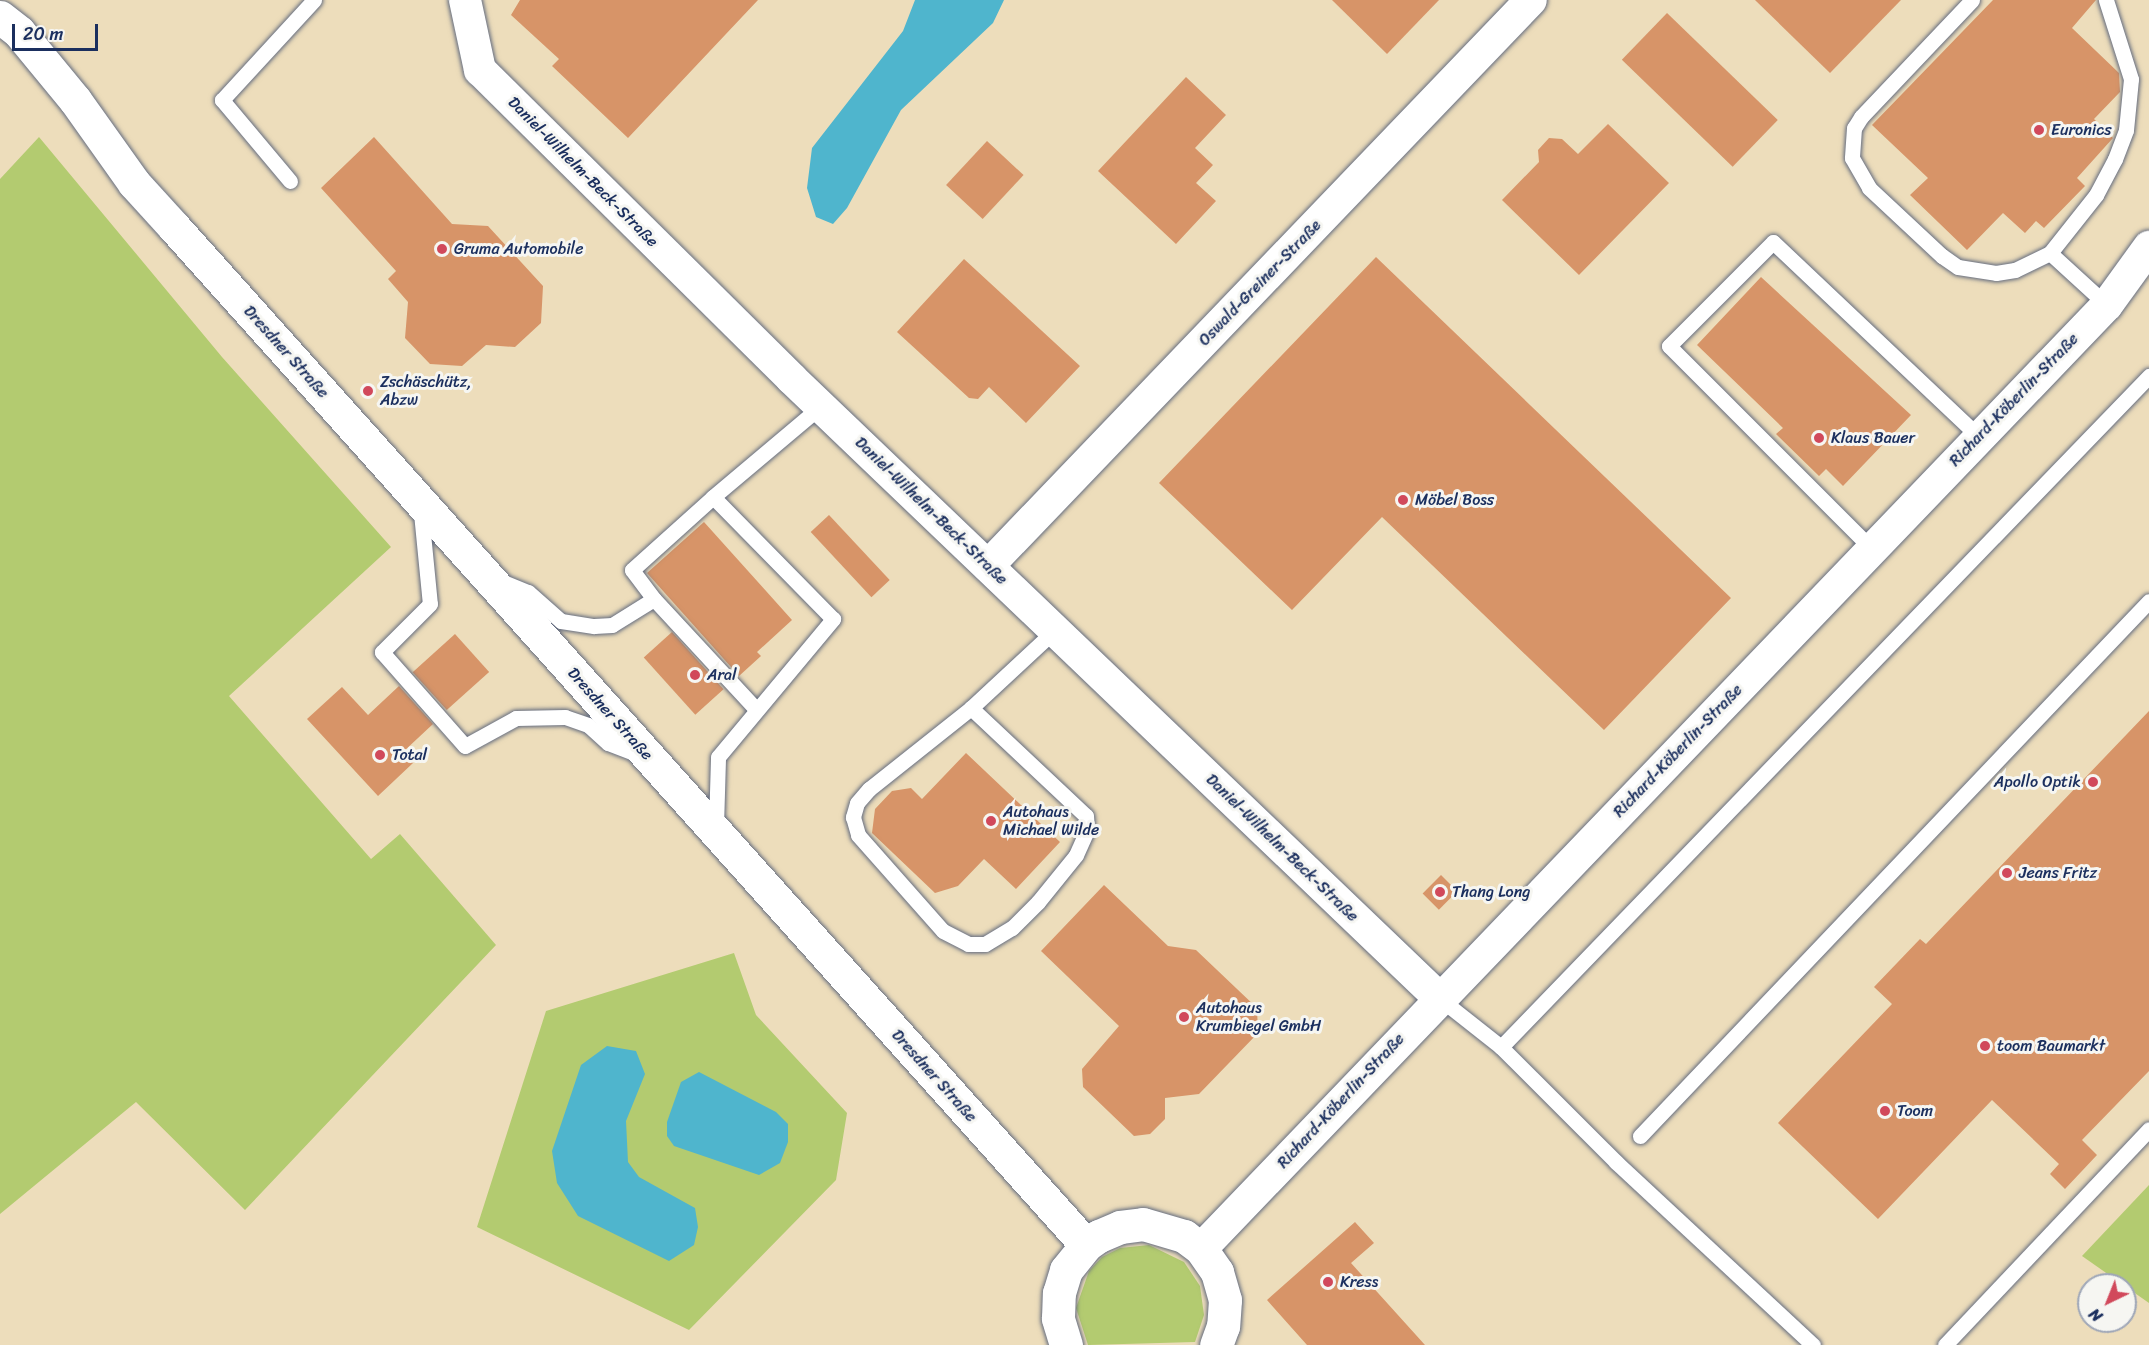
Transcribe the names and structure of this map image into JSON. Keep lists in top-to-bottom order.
{
  "streets": {
    "main road": ["Dresdner Straße"],
    "street": ["Daniel-Wilhelm-Beck-Straße", "Oswald-Greiner-Straße", "Richard-Köberlin-Straße"]
  },
  "crossings": [
    ["Daniel-Wilhelm-Beck-Straße", "Oswald-Greiner-Straße"],
    ["Daniel-Wilhelm-Beck-Straße", "Richard-Köberlin-Straße"]
  ],
  "places": [
    "Euronics",
    "Gruma Automobile",
    "Zschäschütz, Abzw",
    "Klaus Bauer",
    "Möbel Boss",
    "Aral",
    "Total",
    "Apollo Optik",
    "Autohaus Michael Wilde",
    "Jeans Fritz",
    "Thang Long",
    "Autohaus Krumbiegel GmbH",
    "toom Baumarkt",
    "Toom",
    "Kress"
  ],
  "scale_bar": "20 m",
  "north": "bottom left"
}
